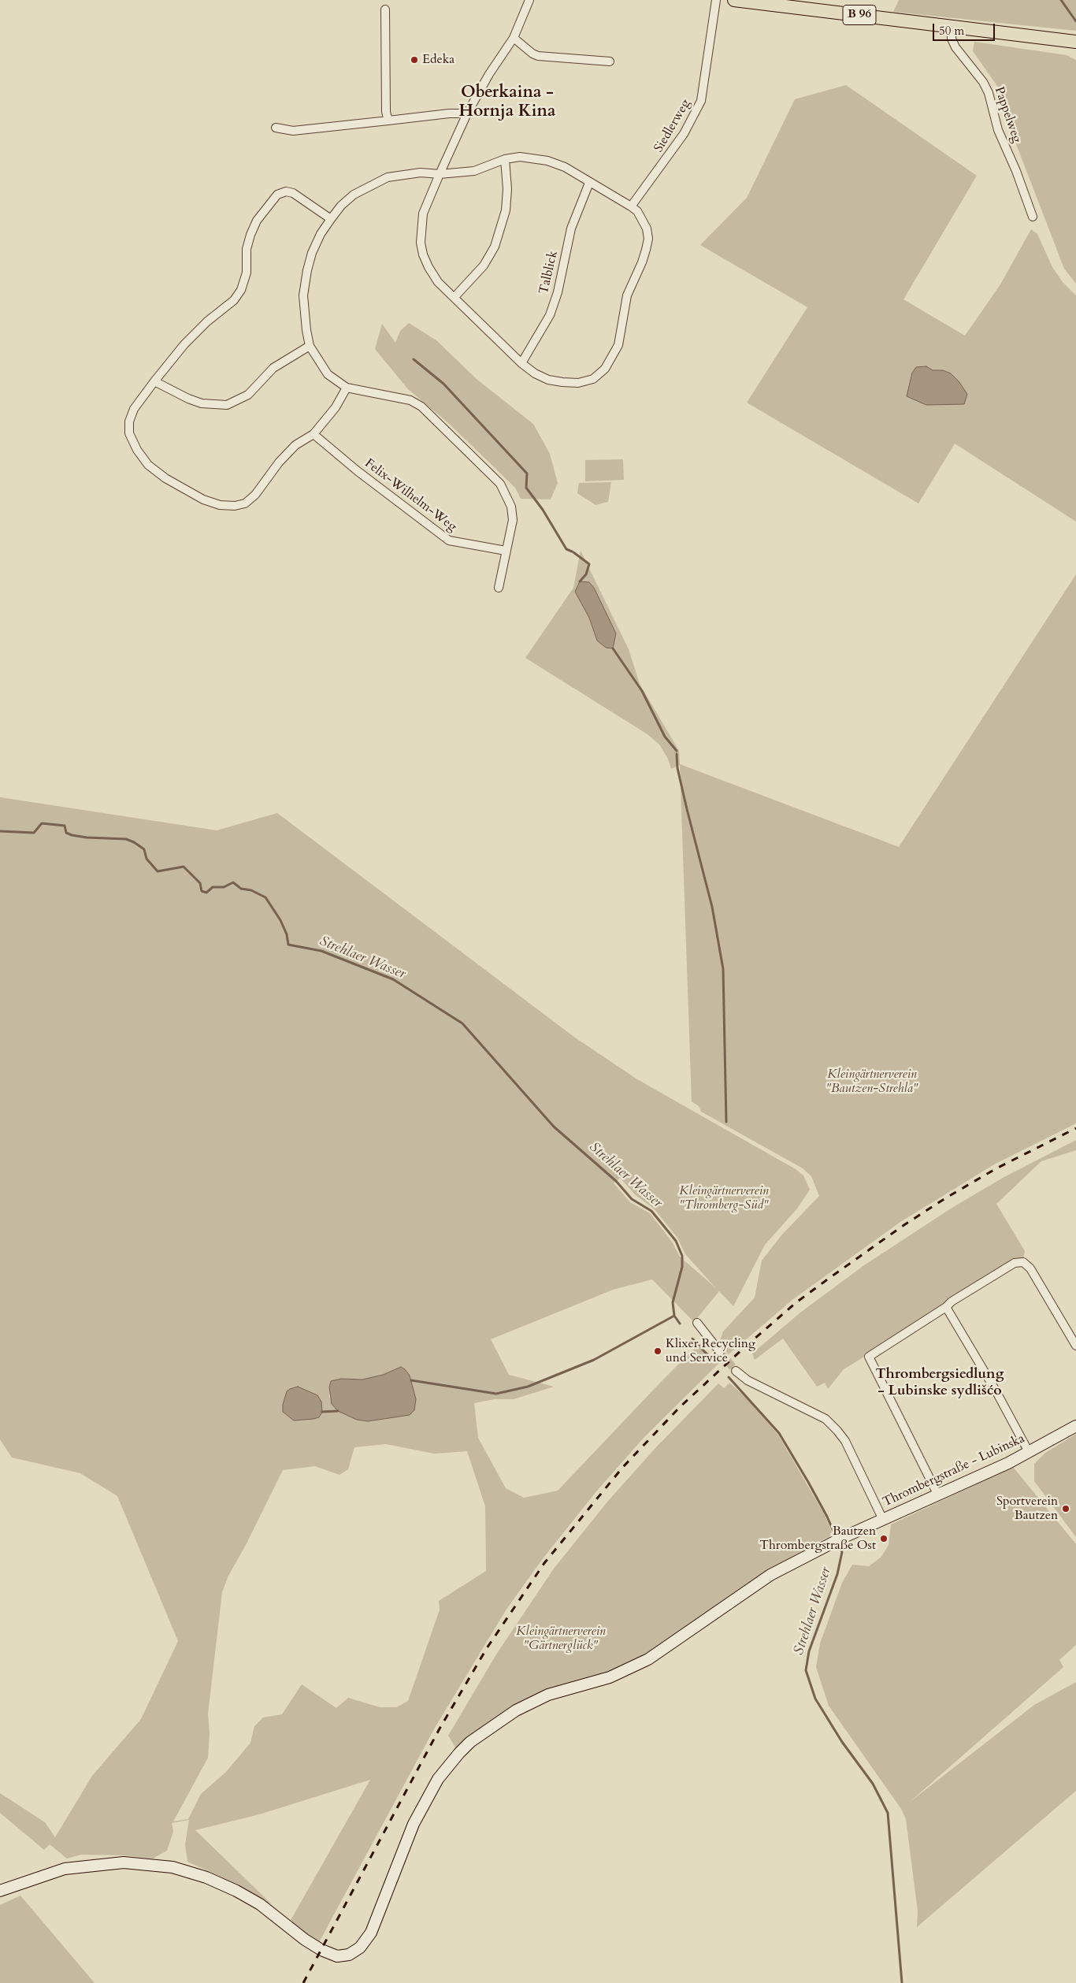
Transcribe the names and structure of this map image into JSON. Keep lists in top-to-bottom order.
{
  "streets": {
    "main road": ["B 96"],
    "street": [
      "Pappelweg",
      "Siedlerweg",
      "Talblick",
      "Felix-Wilhelm-Weg",
      "Thrombergstraße - Lubinska"
    ]
  },
  "crossings": [
    ["B 96", "Pappelweg"]
  ],
  "districts": ["Oberkaina - Hornja Kina", "Thrombergsiedlung - Lubinske sydlišćo"],
  "water": ["Strehlaer Wasser"],
  "parks": ["Kleingärtnerverein \"Bautzen-Strehla\"", "Kleingärtnerverein \"Thromberg-Süd\"", "Kleingärtnerverein \"Gärtnerglück\""],
  "places": [
    "Edeka",
    "Klixer Recycling und Service",
    "Sportverein Bautzen",
    "Bautzen Thrombergstraße Ost"
  ],
  "scale_bar": "50 m"
}
